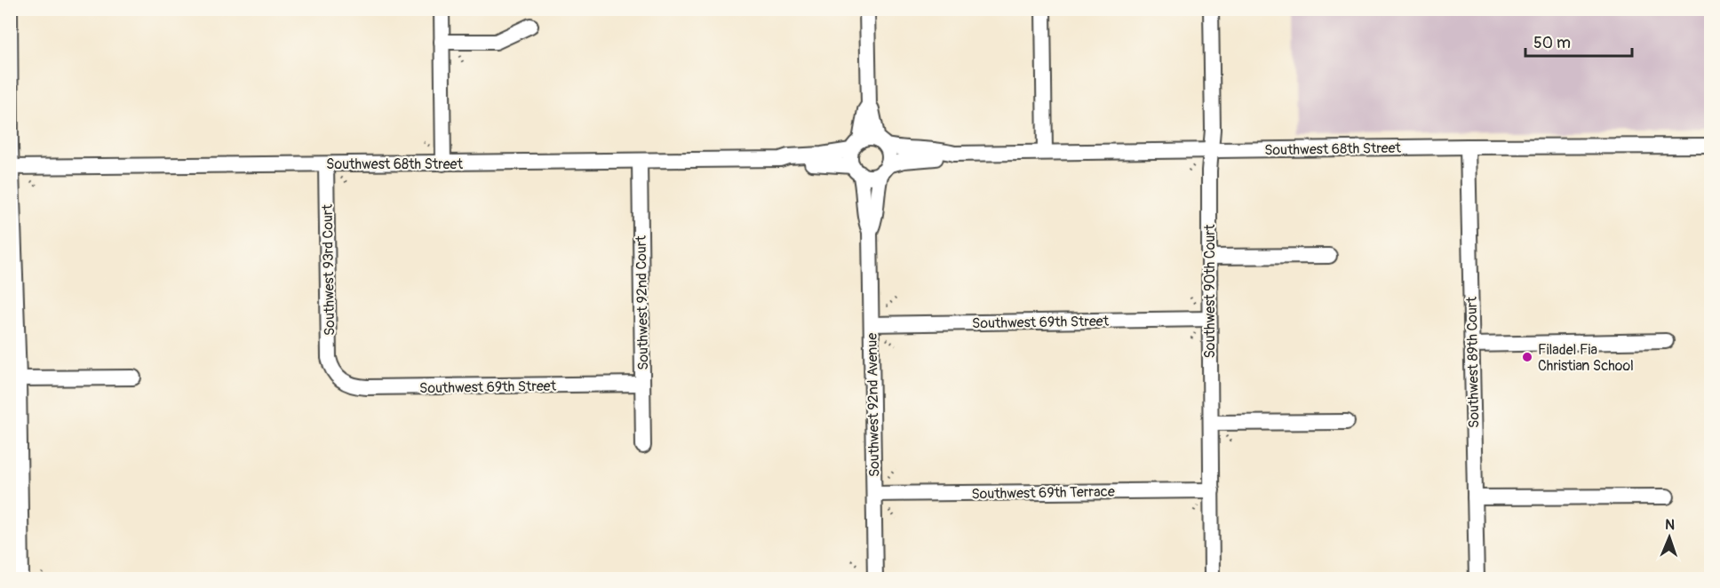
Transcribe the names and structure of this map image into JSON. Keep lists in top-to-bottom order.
{
  "streets": {
    "street": [
      "Southwest 68th Street",
      "Southwest 93rd Court",
      "Southwest 90th Court",
      "Southwest 92nd Court",
      "Southwest 69th Street",
      "Southwest 89th Court",
      "Southwest 92nd Avenue",
      "Southwest 69th Terrace"
    ]
  },
  "crossings": [
    ["Southwest 68th Street", "Southwest 93rd Court"],
    ["Southwest 68th Street", "Southwest 90th Court"],
    ["Southwest 68th Street", "Southwest 92nd Court"],
    ["Southwest 68th Street", "Southwest 89th Court"],
    ["Southwest 68th Street", "Southwest 92nd Avenue"],
    ["Southwest 93rd Court", "Southwest 69th Street"],
    ["Southwest 90th Court", "Southwest 69th Street"],
    ["Southwest 90th Court", "Southwest 69th Terrace"],
    ["Southwest 92nd Court", "Southwest 69th Street"],
    ["Southwest 69th Street", "Southwest 92nd Avenue"],
    ["Southwest 92nd Avenue", "Southwest 69th Terrace"]
  ],
  "places": ["Filadel Fia Christian School"],
  "scale_bar": "50 m",
  "north": "top"
}
